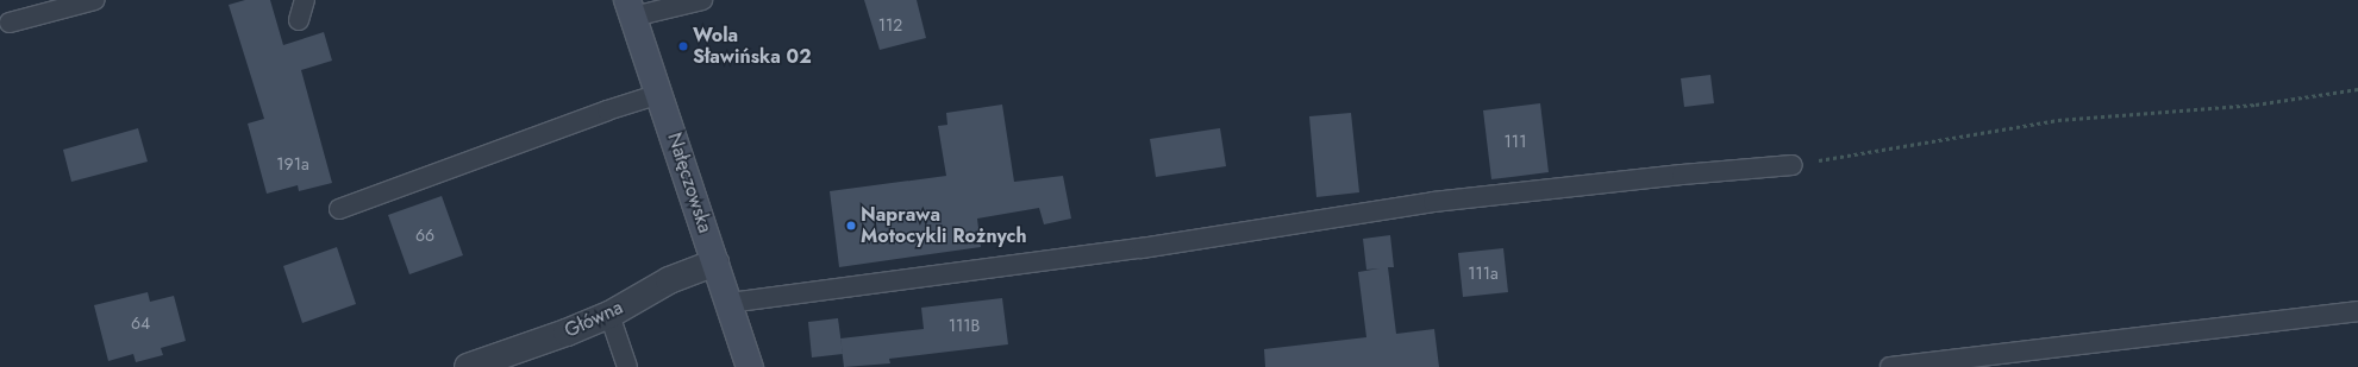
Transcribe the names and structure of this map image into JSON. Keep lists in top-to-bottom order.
{
  "streets": {
    "main road": ["Nałęczowska"],
    "street": ["Główna"]
  },
  "crossings": [
    ["Nałęczowska", "Główna"]
  ],
  "places": ["Wola Sławińska 02", "Naprawa Motocykli Rożnych"],
  "house_numbers": [
    "112",
    "111",
    "191a",
    "66",
    "111a",
    "64",
    "111B"
  ]
}
